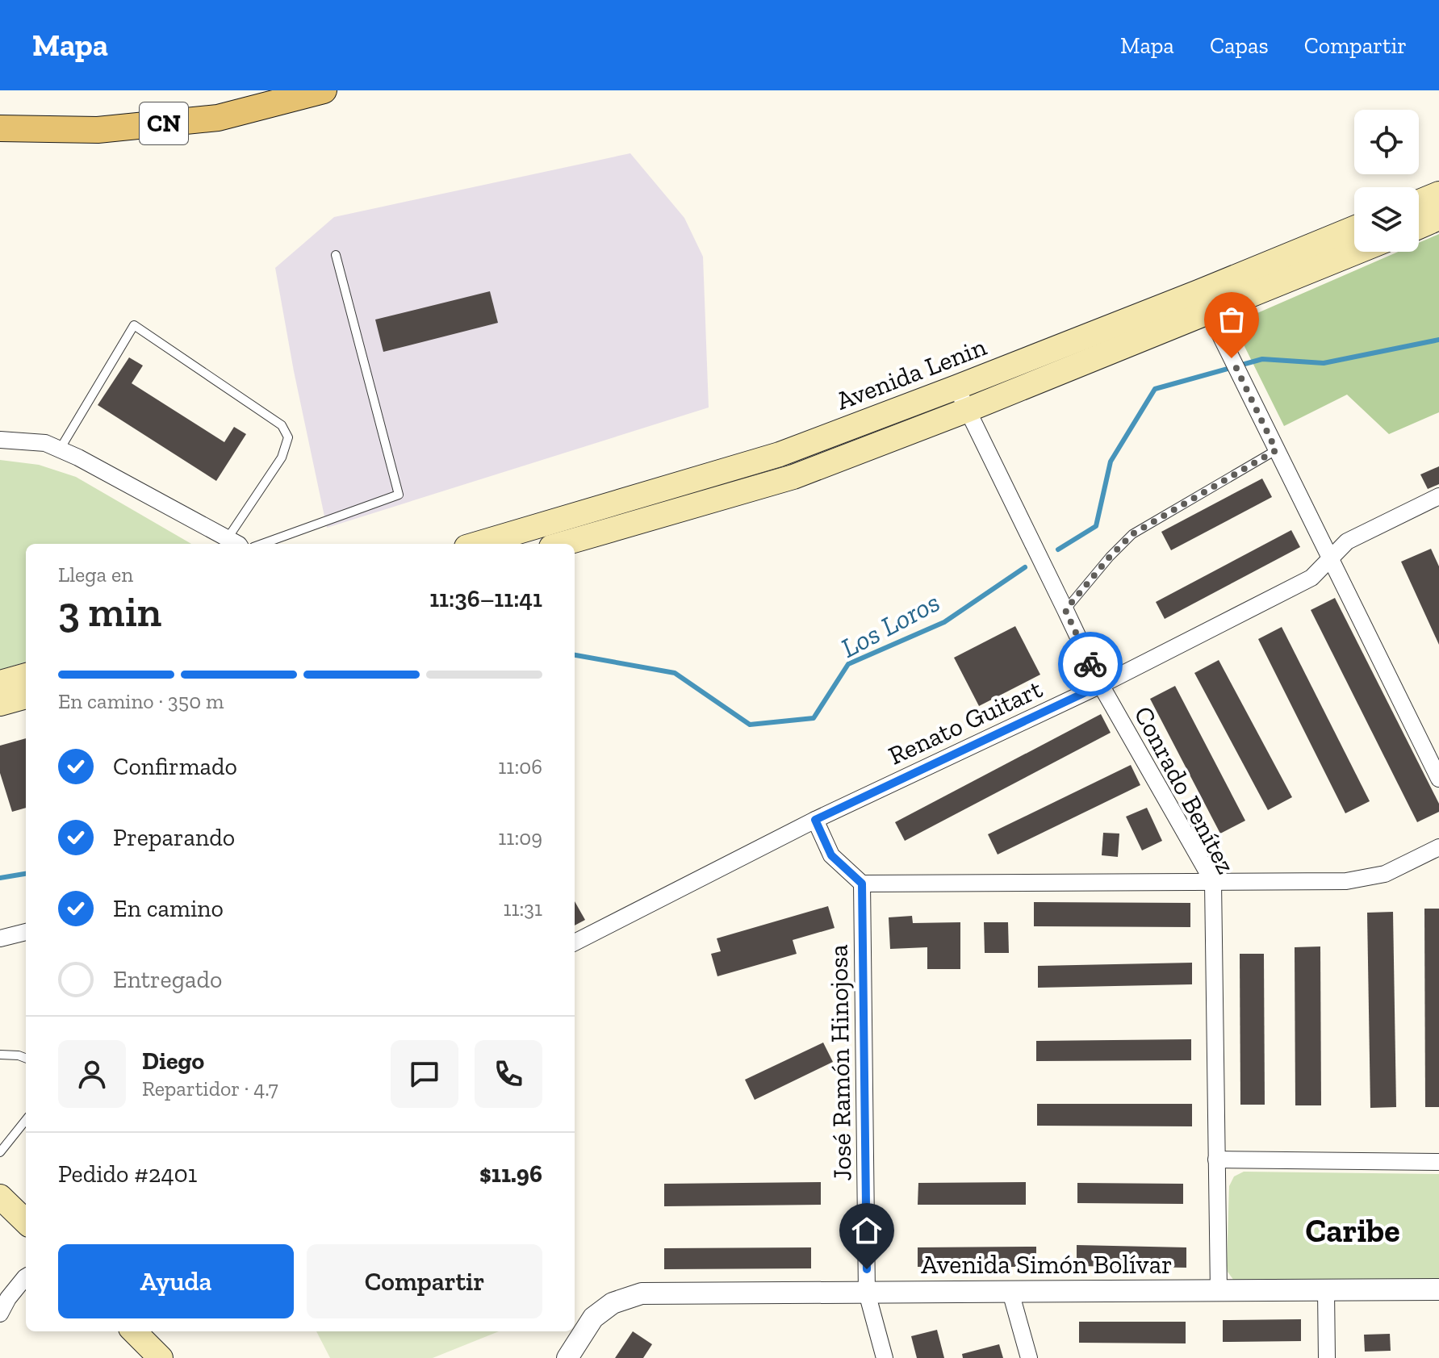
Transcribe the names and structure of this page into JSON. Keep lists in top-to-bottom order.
{
  "streets": {
    "main road": ["CN", "Avenida Lenin"],
    "street": [
      "Renato Guitart",
      "Conrado Benítez",
      "José Ramón Hinojosa",
      "Avenida Simón Bolívar"
    ]
  },
  "crossings": [
    ["Avenida Lenin", "Conrado Benítez"],
    ["Renato Guitart", "Conrado Benítez"],
    ["Conrado Benítez", "Avenida Simón Bolívar"],
    ["José Ramón Hinojosa", "Avenida Simón Bolívar"]
  ],
  "districts": ["Caribe"],
  "water": ["Los Loros"],
  "page": {
    "header": "Mapa",
    "nav": ["Mapa", "Capas", "Compartir"],
    "heading": ["3 min", "Llega en", "11:36–11:41"],
    "panel": [
      "Diego",
      "Repartidor · 4.7",
      "Pedido #2401",
      "$11.96"
    ],
    "bar": "En camino · 350 m",
    "list": [
      ["Confirmado", "11:06"],
      ["Preparando", "11:09"],
      ["En camino", "11:31"],
      "Entregado"
    ],
    "buttons": ["Ayuda", "Compartir"]
  }
}
